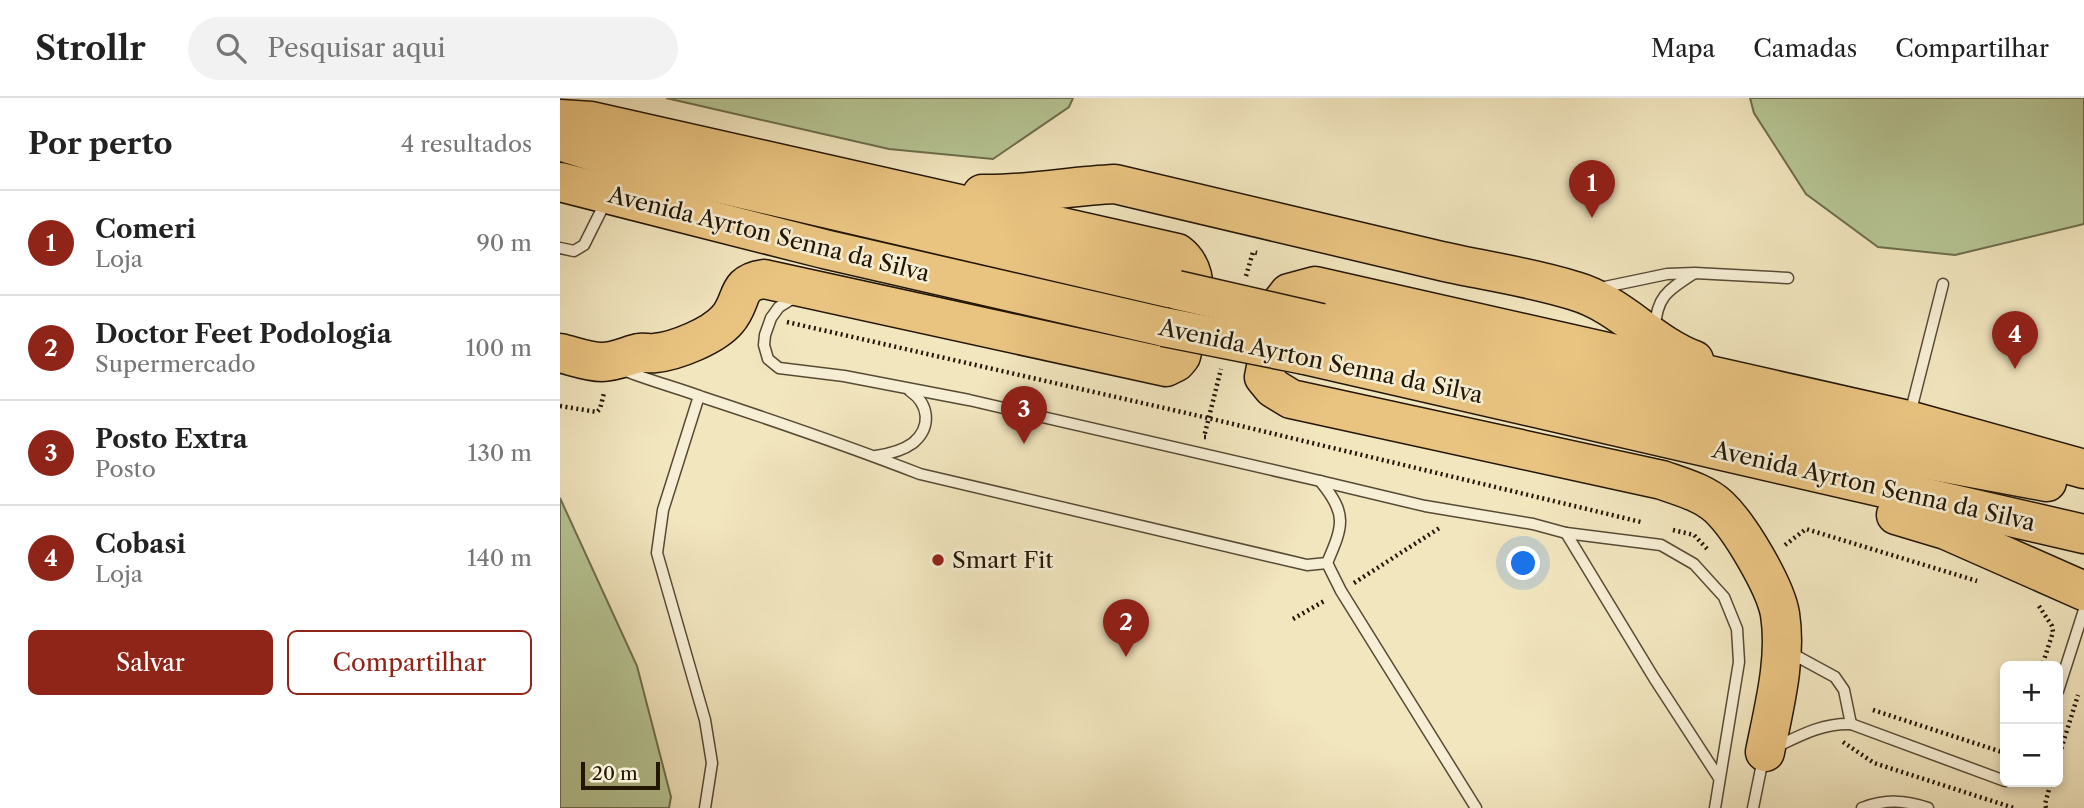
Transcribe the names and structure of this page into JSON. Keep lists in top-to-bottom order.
{
  "streets": {
    "highway": ["Avenida Ayrton Senna da Silva"]
  },
  "places": ["Smart Fit"],
  "scale_bar": "20 m",
  "page": {
    "header": "Strollr",
    "search": "Pesquisar aqui",
    "nav": ["Mapa", "Camadas", "Compartilhar"],
    "heading": ["Por perto", "4 resultados"],
    "pins": [
      "1",
      "4",
      "3",
      "2"
    ],
    "list": [
      {
        "mark": "1",
        "name": "Comeri",
        "note": "Loja",
        "value": "90 m"
      },
      {
        "mark": "2",
        "name": "Doctor Feet Podologia",
        "note": "Supermercado",
        "value": "100 m"
      },
      {
        "mark": "3",
        "name": "Posto Extra",
        "note": "Posto",
        "value": "130 m"
      },
      {
        "mark": "4",
        "name": "Cobasi",
        "note": "Loja",
        "value": "140 m"
      }
    ],
    "buttons": ["Salvar", "Compartilhar"],
    "map_buttons": ["+", "−"],
    "scale": "20 m"
  }
}
